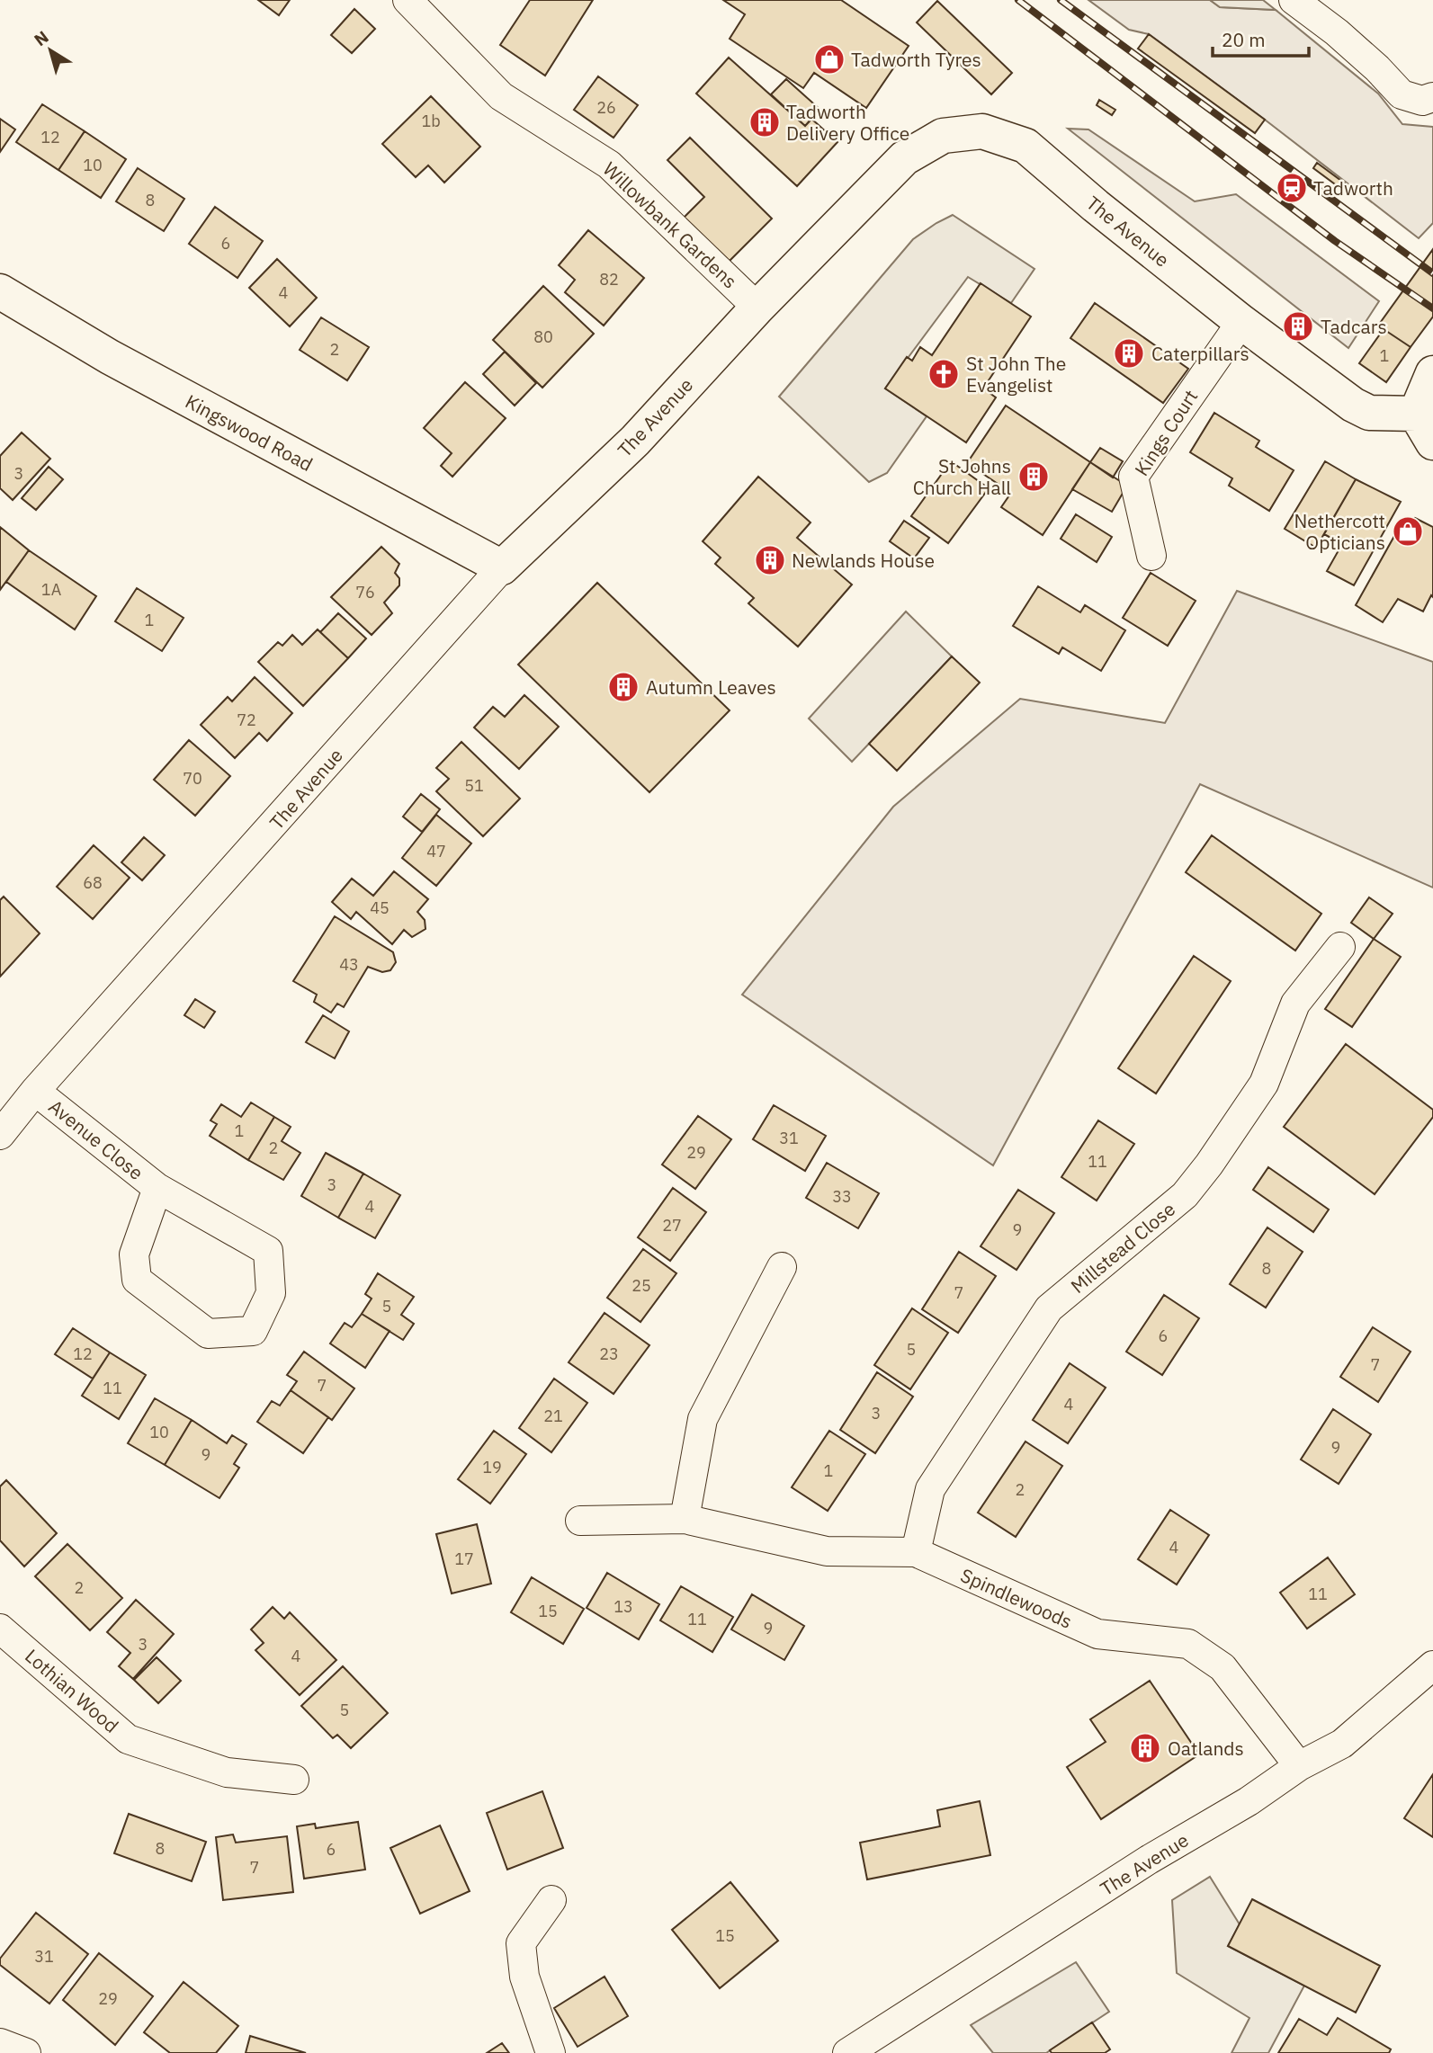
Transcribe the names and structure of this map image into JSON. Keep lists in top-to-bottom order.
{
  "streets": {
    "street": [
      "Willowbank Gardens",
      "The Avenue",
      "Kingswood Road",
      "Kings Court",
      "Avenue Close",
      "Millstead Close",
      "Spindlewoods",
      "Lothian Wood"
    ]
  },
  "crossings": [
    ["Willowbank Gardens", "The Avenue"],
    ["The Avenue", "Kingswood Road"],
    ["The Avenue", "Kings Court"],
    ["The Avenue", "Avenue Close"],
    ["The Avenue", "Spindlewoods"],
    ["Millstead Close", "Spindlewoods"]
  ],
  "places": {
    "shop": ["Tadworth Tyres", "Nethercott Opticians"],
    "building": [
      "Tadworth Delivery Office",
      "Tadcars",
      "Caterpillars",
      "St Johns Church Hall",
      "Newlands House",
      "Autumn Leaves",
      "Oatlands"
    ],
    "station": ["Tadworth"],
    "church": ["St John The Evangelist"]
  },
  "house_numbers": [
    "26",
    "1b",
    "12",
    "10",
    "8",
    "6",
    "82",
    "4",
    "80",
    "2",
    "1",
    "3",
    "1A",
    "76",
    "1",
    "72",
    "70",
    "51",
    "47",
    "68",
    "45",
    "43",
    "1",
    "31",
    "2",
    "29",
    "11",
    "3",
    "33",
    "4",
    "27",
    "9",
    "8",
    "25",
    "7",
    "5",
    "6",
    "5",
    "12",
    "23",
    "7",
    "7",
    "11",
    "4",
    "3",
    "21",
    "10",
    "9",
    "9",
    "19",
    "1",
    "2",
    "4",
    "17",
    "2",
    "11",
    "13",
    "15",
    "11",
    "9",
    "3",
    "4",
    "5",
    "8",
    "6",
    "7",
    "15",
    "31",
    "29"
  ],
  "scale_bar": "20 m",
  "north": "top left"
}
